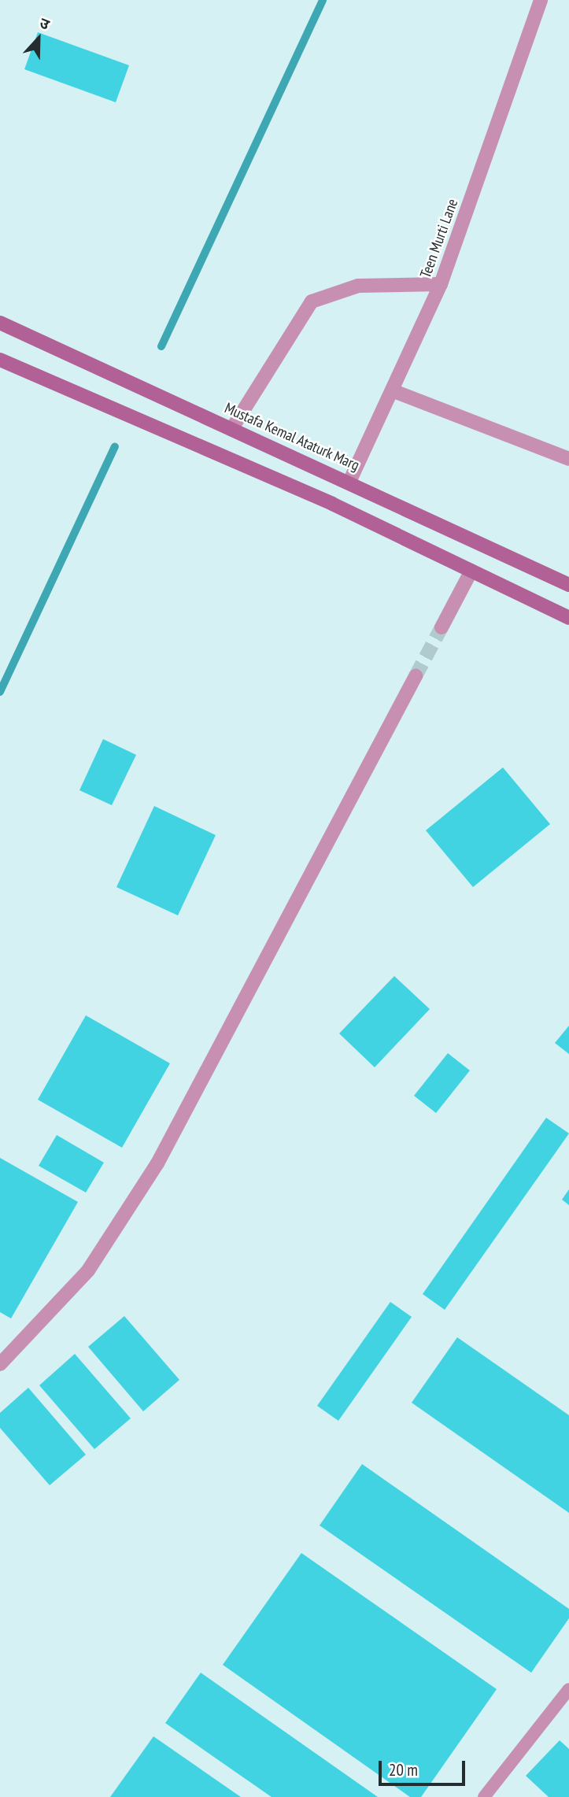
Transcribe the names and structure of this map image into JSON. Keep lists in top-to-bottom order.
{
  "streets": {
    "main road": ["Mustafa Kemal Ataturk Marg"],
    "street": ["Teen Murti Lane"]
  },
  "crossings": [
    ["Teen Murti Lane", "Mustafa Kemal Ataturk Marg"]
  ],
  "scale_bar": "20 m",
  "north": "top"
}
